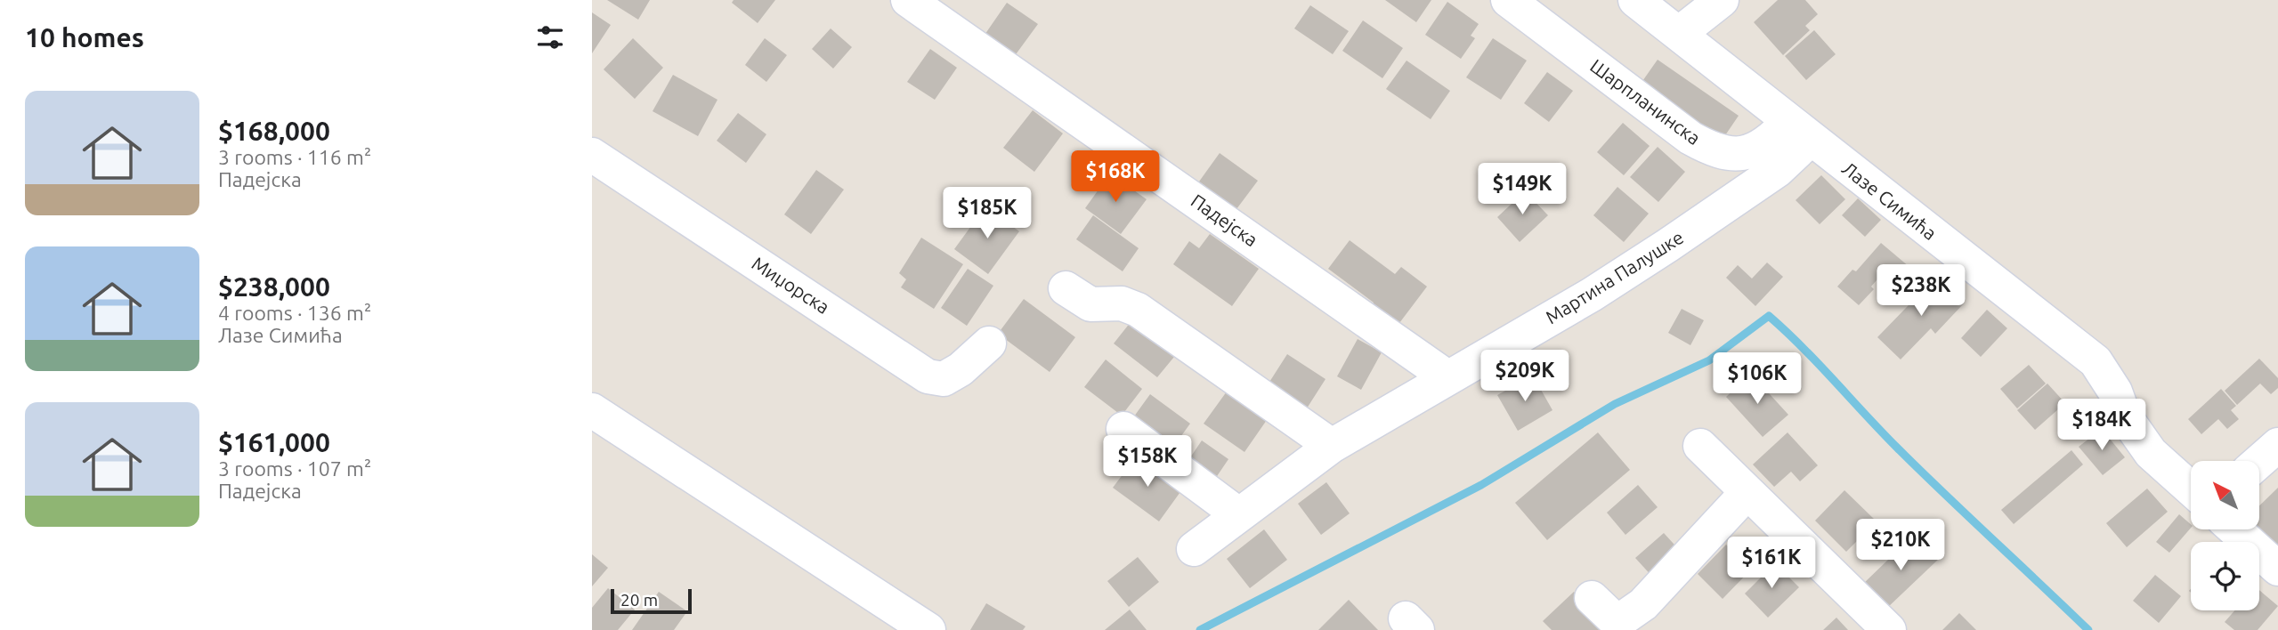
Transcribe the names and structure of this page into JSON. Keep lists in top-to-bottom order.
{
  "streets": {
    "street": [
      "Шарпланинска",
      "Лазе Симића",
      "Падејска",
      "Мартина Палушке",
      "Миџорска"
    ]
  },
  "crossings": [
    ["Шарпланинска", "Лазе Симића"],
    ["Шарпланинска", "Мартина Палушке"],
    ["Лазе Симића", "Мартина Палушке"],
    ["Падејска", "Мартина Палушке"]
  ],
  "scale_bar": "20 m",
  "north": "top left",
  "page": {
    "heading": "10 homes",
    "list": [
      {
        "name": "$168,000",
        "note": "3 rooms · 116 m² · Падејска"
      },
      {
        "name": "$238,000",
        "note": "4 rooms · 136 m² · Лазе Симића"
      },
      {
        "name": "$161,000",
        "note": "3 rooms · 107 m² · Падејска"
      }
    ],
    "price": [
      "$168K",
      "$149K",
      "$185K",
      "$238K",
      "$209K",
      "$106K",
      "$184K",
      "$158K",
      "$210K",
      "$161K"
    ],
    "scale": "20 m"
  }
}
